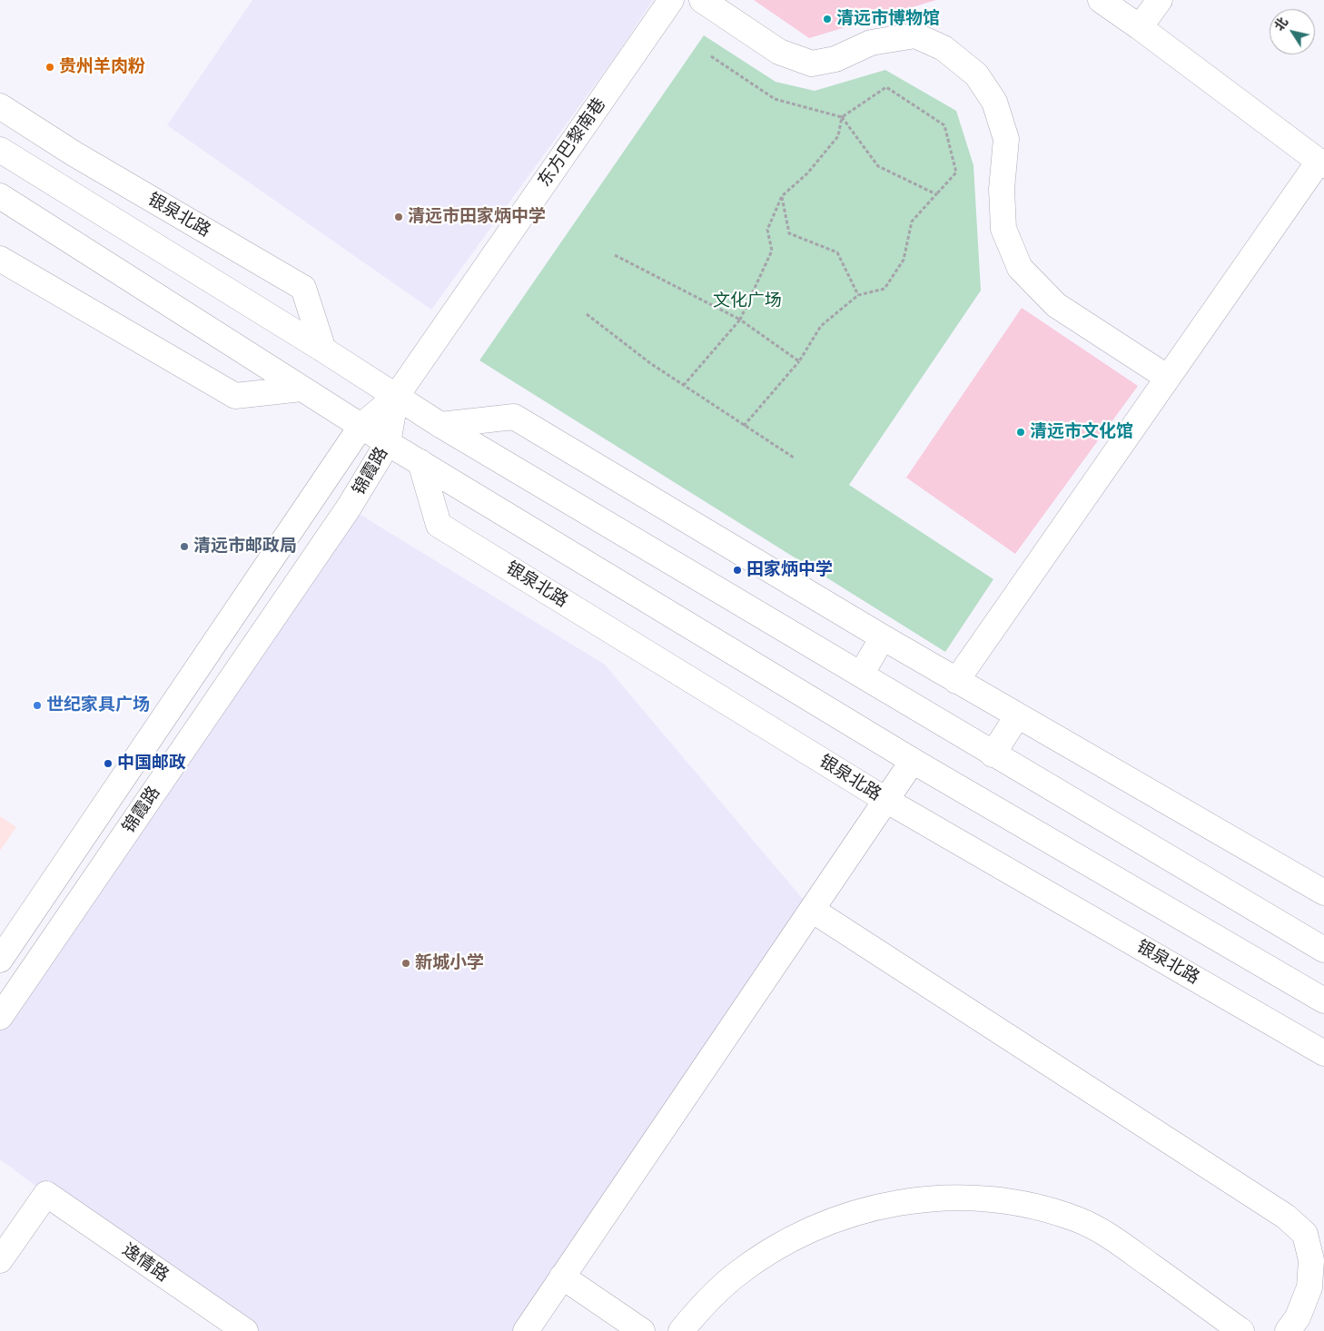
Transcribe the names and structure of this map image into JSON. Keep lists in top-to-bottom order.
{
  "streets": {
    "street": [
      "东方巴黎南巷",
      "银泉北路",
      "锦霞路",
      "逸情路"
    ]
  },
  "crossings": [
    ["东方巴黎南巷", "锦霞路"]
  ],
  "parks": ["文化广场"],
  "places": [
    "清远市博物馆",
    "贵州羊肉粉",
    "清远市田家炳中学",
    "清远市文化馆",
    "清远市邮政局",
    "田家炳中学",
    "世纪家具广场",
    "中国邮政",
    "新城小学"
  ],
  "north": "top left"
}
